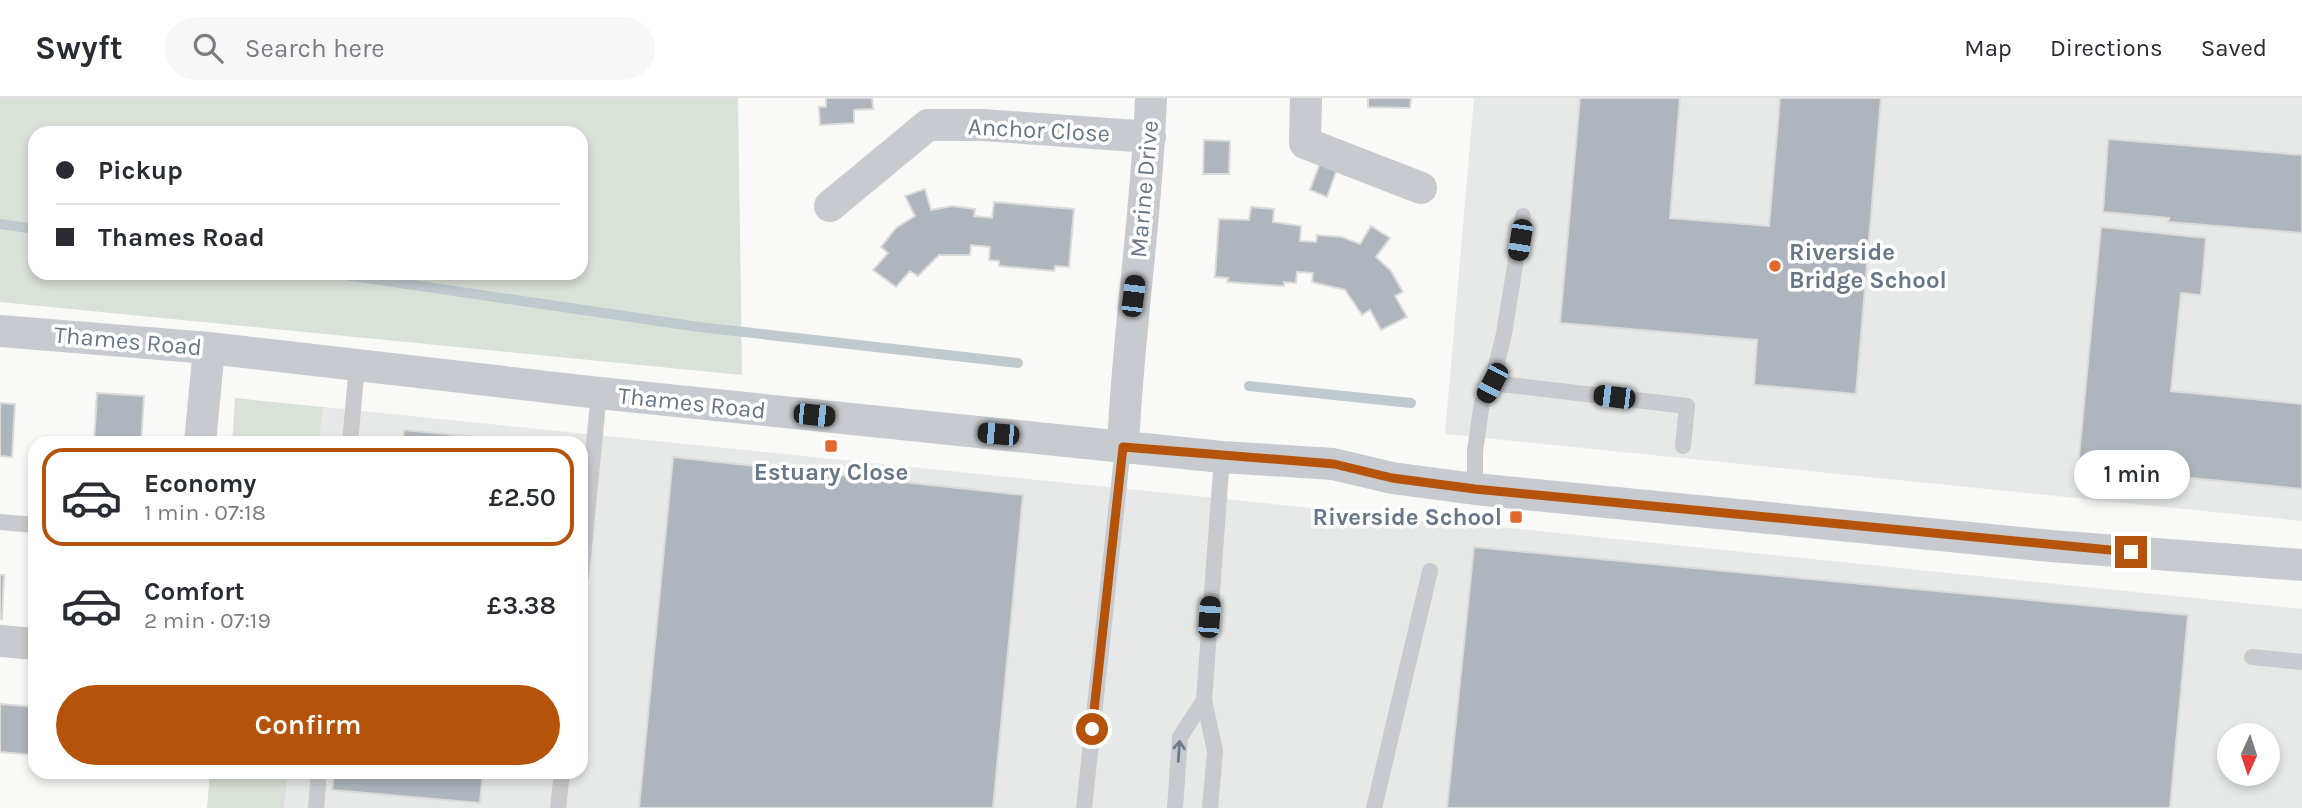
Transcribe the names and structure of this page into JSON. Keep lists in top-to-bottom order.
{
  "streets": {
    "street": ["Anchor Close", "Marine Drive", "Thames Road"]
  },
  "crossings": [
    ["Anchor Close", "Marine Drive"],
    ["Marine Drive", "Thames Road"]
  ],
  "places": {
    "other": ["Riverside Bridge School"],
    "transit": ["Estuary Close", "Riverside School"]
  },
  "north": "bottom",
  "page": {
    "header": "Swyft",
    "search": "Search here",
    "nav": ["Map", "Directions", "Saved"],
    "banner": ["Pickup", "Thames Road"],
    "list": [
      {
        "name": "Economy",
        "note": "1 min · 07:18",
        "value": "£2.50"
      },
      {
        "name": "Comfort",
        "note": "2 min · 07:19",
        "value": "£3.38"
      }
    ],
    "bubble": "1 min",
    "buttons": "Confirm"
  }
}
